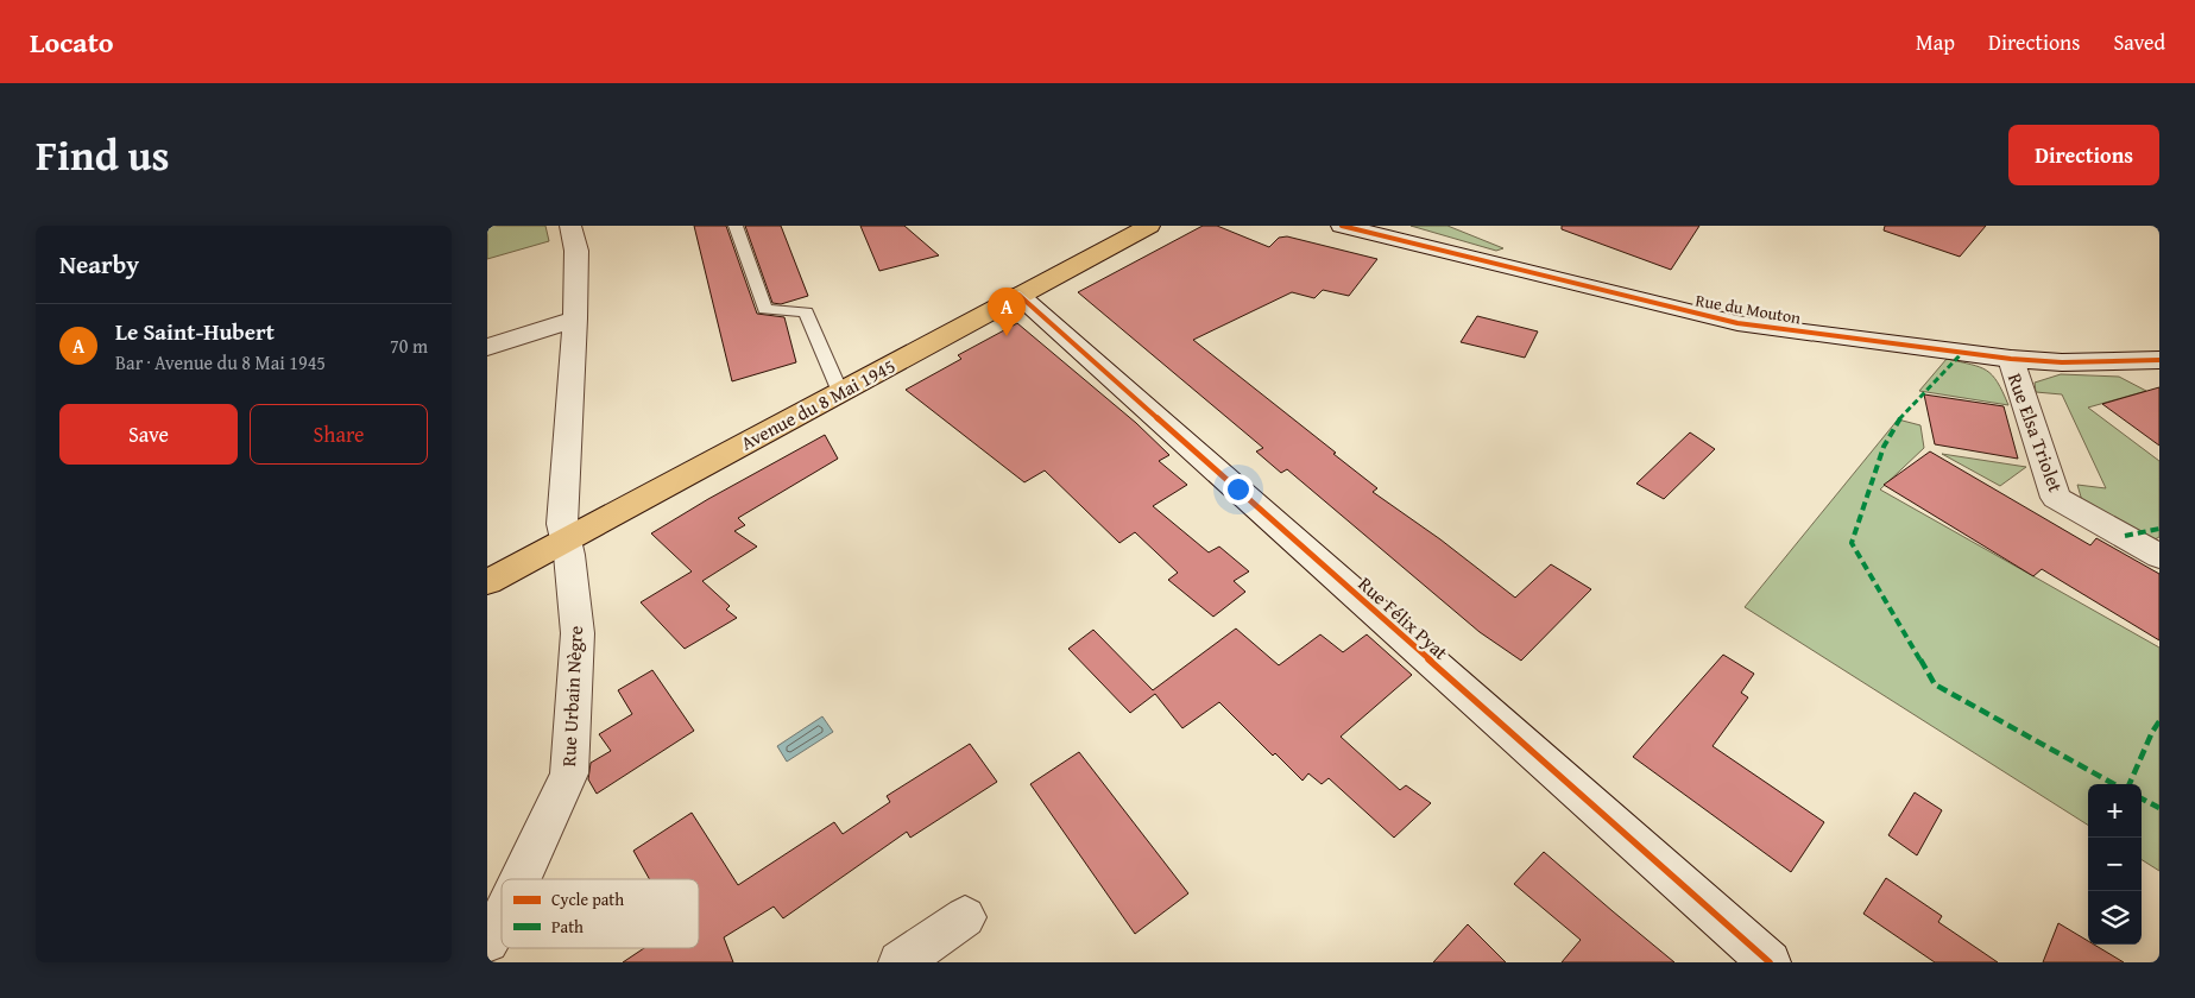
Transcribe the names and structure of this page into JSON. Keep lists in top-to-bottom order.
{
  "streets": {
    "main road": ["Avenue du 8 Mai 1945"],
    "street": [
      "Rue du Mouton",
      "Rue Elsa Triolet",
      "Rue Félix Pyat",
      "Rue Urbain Nègre"
    ]
  },
  "crossings": [
    ["Rue du Mouton", "Rue Elsa Triolet"],
    ["Avenue du 8 Mai 1945", "Rue Félix Pyat"],
    ["Avenue du 8 Mai 1945", "Rue Urbain Nègre"]
  ],
  "legend": ["Cycle path", "Path"],
  "page": {
    "header": "Locato",
    "nav": ["Map", "Directions", "Saved"],
    "title": "Find us",
    "buttons": [
      "Directions",
      ["Save", "Share"]
    ],
    "heading": "Nearby",
    "pins": "A",
    "list": [
      {
        "mark": "A",
        "name": "Le Saint-Hubert",
        "note": "Bar · Avenue du 8 Mai 1945",
        "value": "70 m"
      }
    ],
    "map_buttons": ["+", "−"]
  }
}
